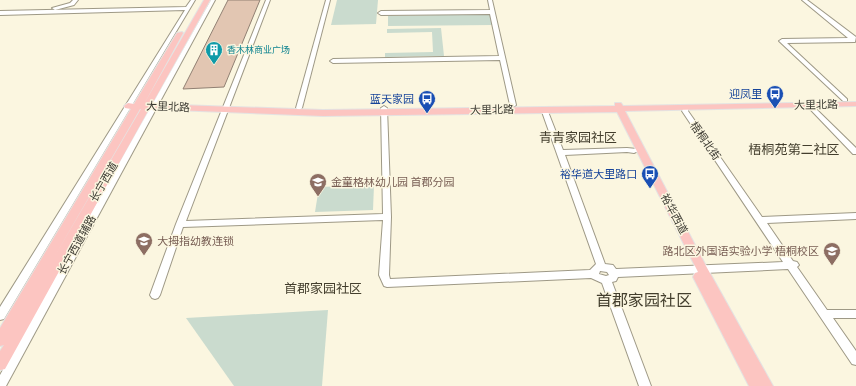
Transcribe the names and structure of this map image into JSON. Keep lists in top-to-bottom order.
{
  "streets": {
    "main road": ["大里北路", "长宁西道", "裕华西道"],
    "street": ["梧桐北街", "长宁西道辅路"]
  },
  "crossings": [
    ["大里北路", "梧桐北街"],
    ["大里北路", "长宁西道"],
    ["大里北路", "裕华西道"],
    ["大里北路", "长宁西道辅路"],
    ["长宁西道", "长宁西道辅路"]
  ],
  "districts": [
    "青青家园社区",
    "梧桐苑第二社区",
    "首郡家园社区",
    "首郡家园社区"
  ],
  "places": {
    "building": ["香木林商业广场"],
    "bus stop": ["迎凤里", "蓝天家园", "裕华道大里路口"],
    "school or university": ["金童格林幼儿园 首郡分园", "大拇指幼教连锁", "路北区外国语实验小学 梧桐校区"]
  }
}
